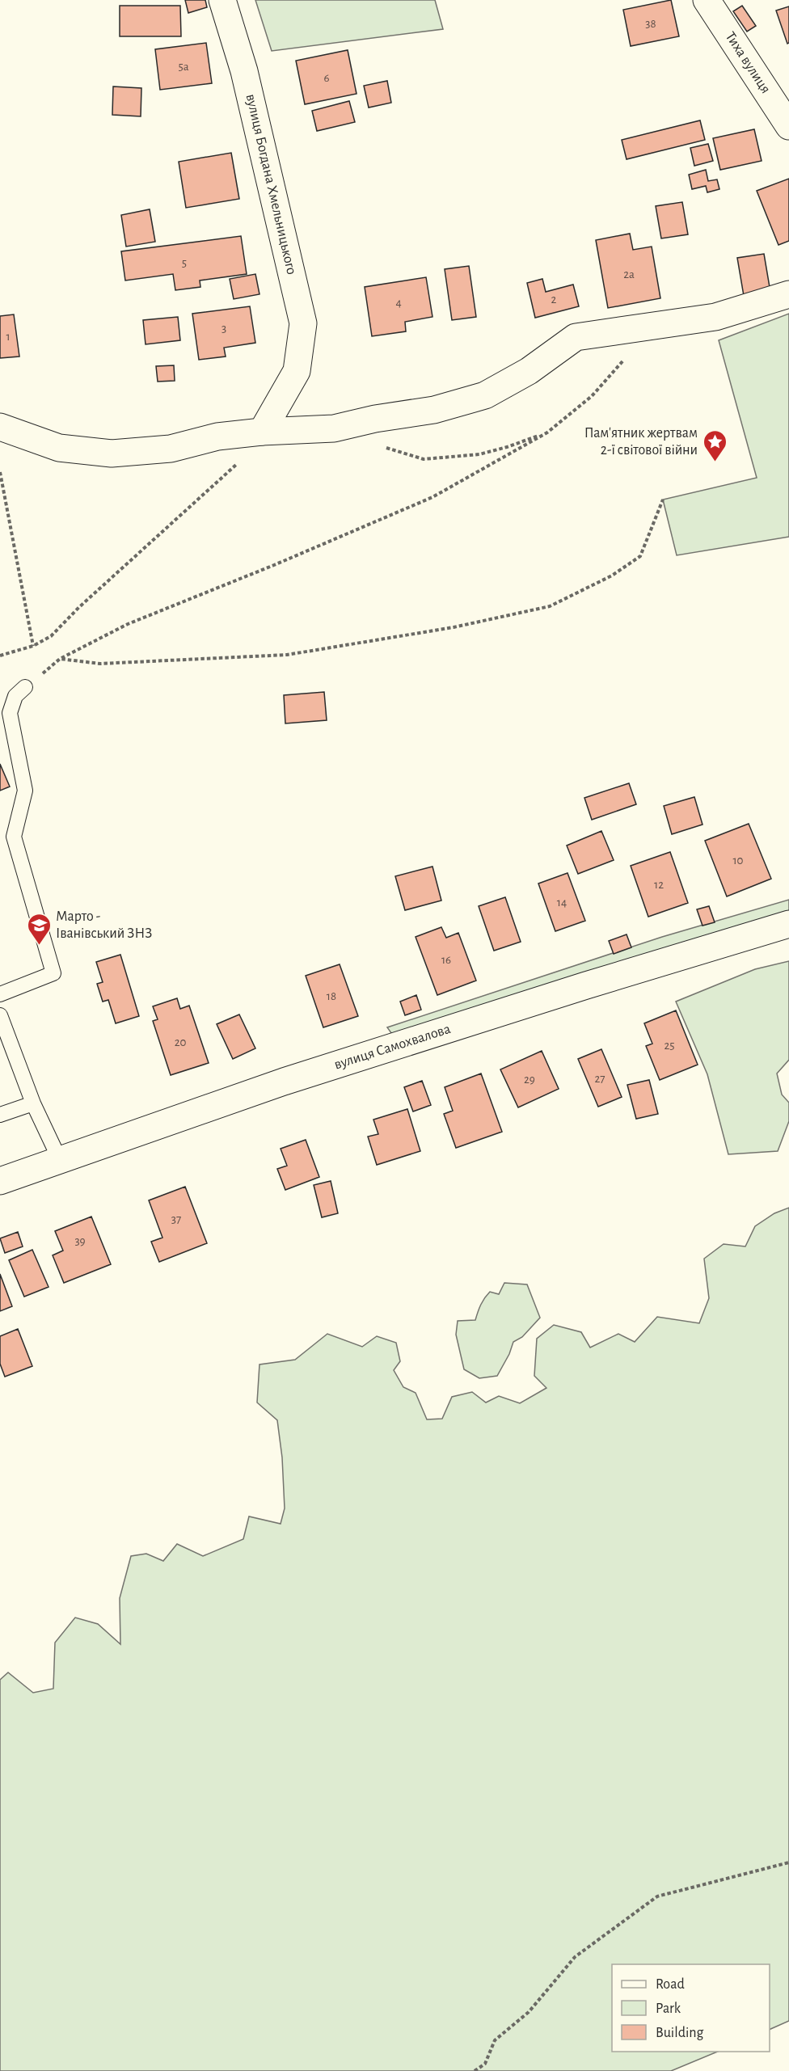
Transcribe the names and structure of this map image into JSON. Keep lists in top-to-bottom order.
{
  "streets": {
    "street": ["Тиха вулиця", "вулиця Богдана Хмельницького", "вулиця Самохвалова"]
  },
  "places": {
    "place": ["Пам'ятник жертвам 2-ї світової війни"],
    "school or university": ["Марто - Іванівський ЗНЗ"]
  },
  "house_numbers": [
    "38",
    "5а",
    "6",
    "5",
    "2а",
    "2",
    "4",
    "3",
    "1",
    "10",
    "12",
    "14",
    "16",
    "18",
    "20",
    "25",
    "27",
    "29",
    "37",
    "39"
  ],
  "legend": ["Road", "Park", "Building"]
}
